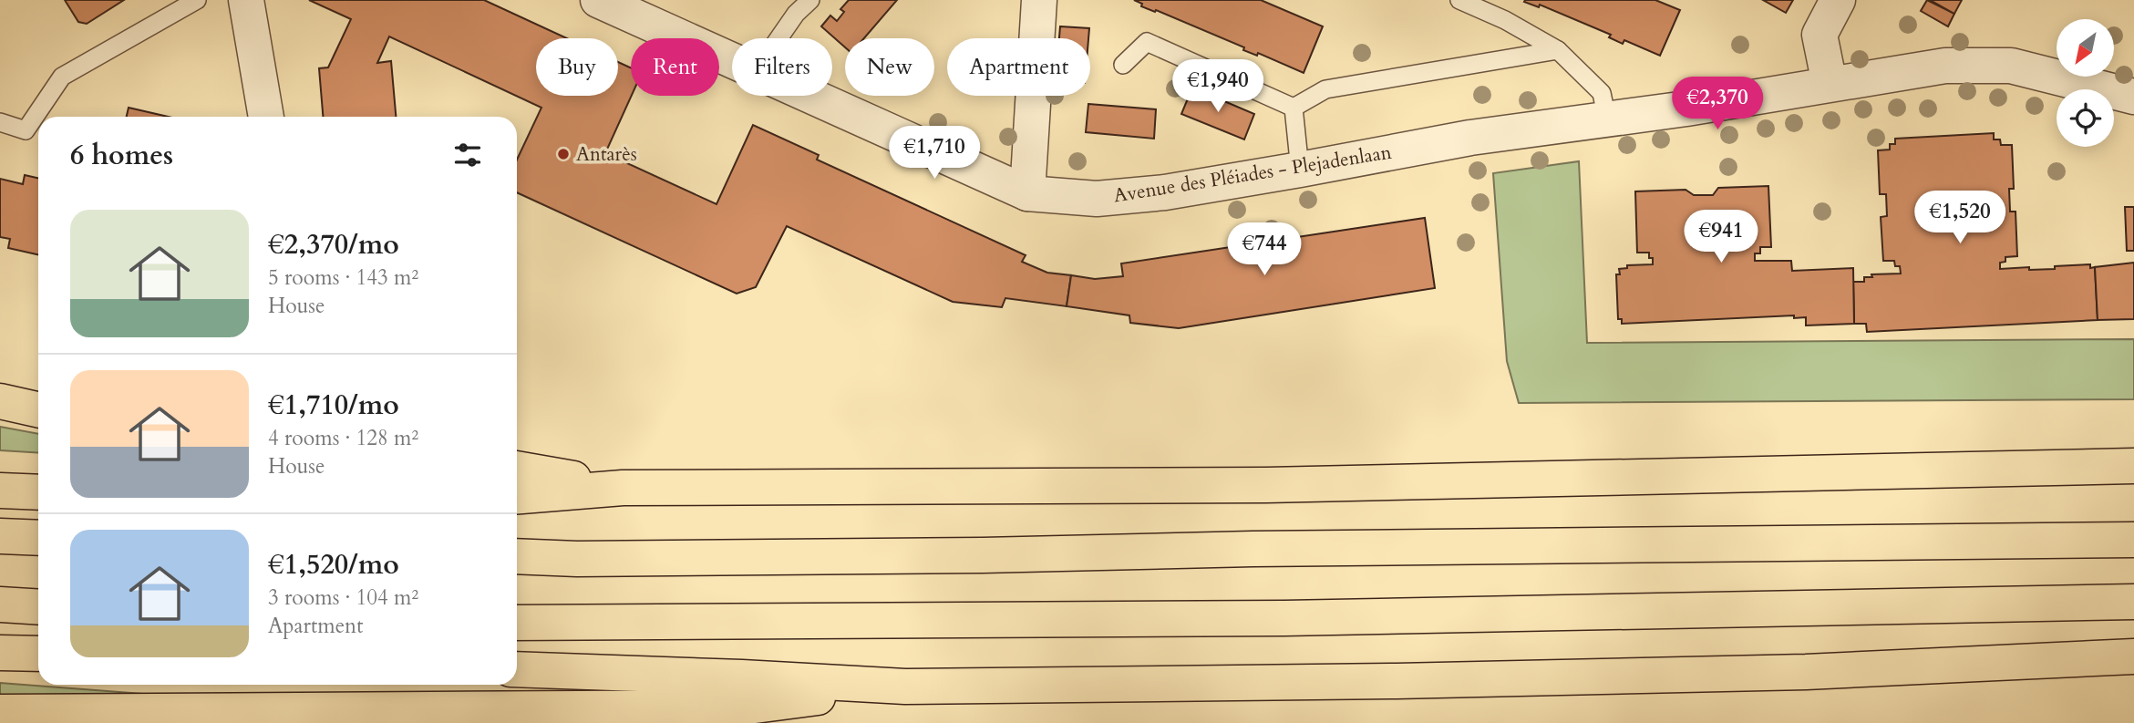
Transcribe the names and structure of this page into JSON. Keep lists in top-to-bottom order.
{
  "streets": {
    "street": ["Avenue des Pléiades - Plejadenlaan"]
  },
  "places": ["Antarès"],
  "north": "bottom left",
  "page": {
    "chip": [
      "Buy",
      "Rent",
      "Filters",
      "New",
      "Apartment"
    ],
    "price": [
      "€1,940",
      "€2,370",
      "€1,710",
      "€1,520",
      "€941",
      "€744"
    ],
    "heading": "6 homes",
    "list": [
      {
        "name": "€2,370/mo",
        "note": "5 rooms · 143 m² · House"
      },
      {
        "name": "€1,710/mo",
        "note": "4 rooms · 128 m² · House"
      },
      {
        "name": "€1,520/mo",
        "note": "3 rooms · 104 m² · Apartment"
      }
    ]
  }
}
